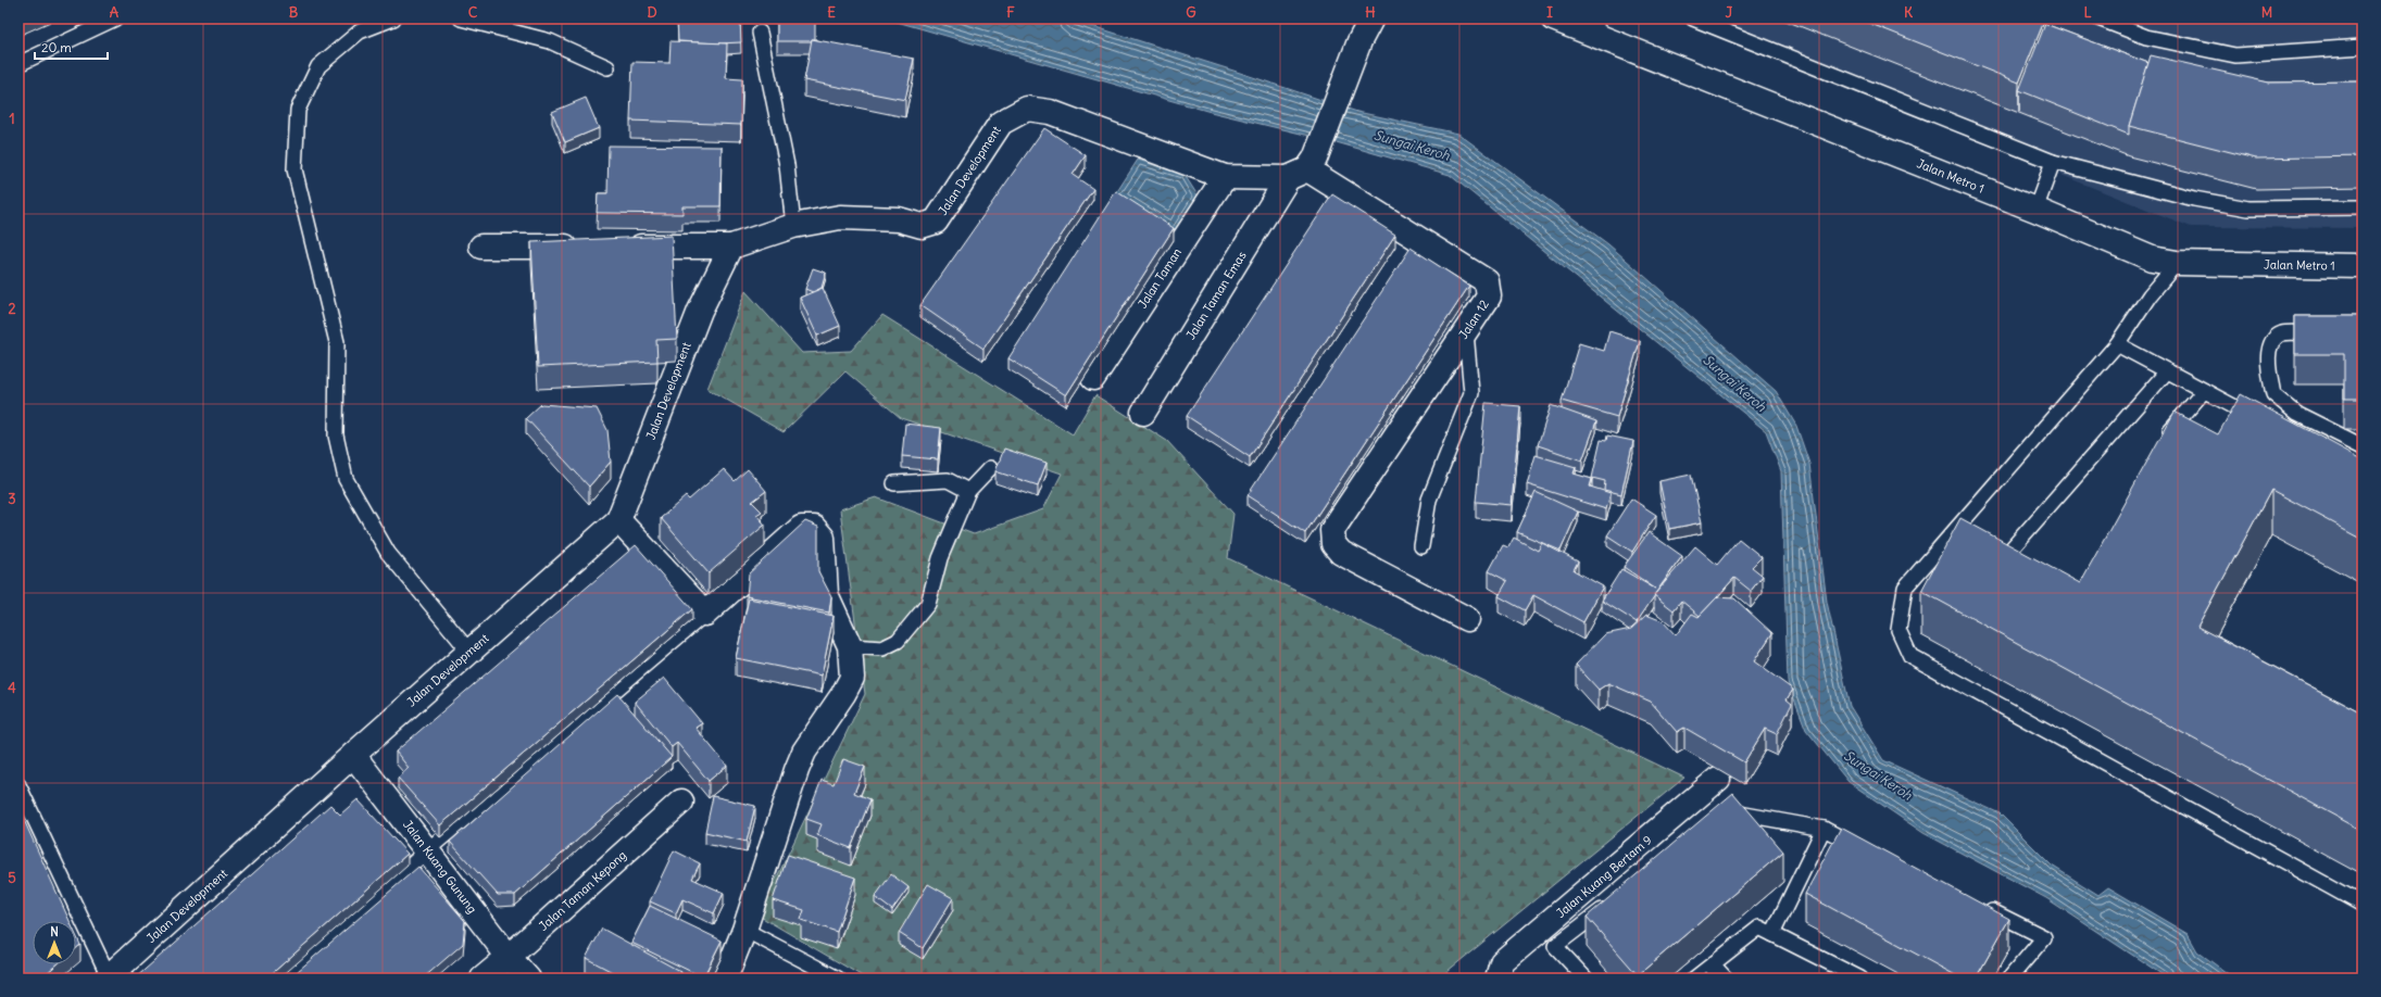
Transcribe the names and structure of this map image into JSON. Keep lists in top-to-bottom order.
{
  "streets": {
    "street": [
      "Jalan Development",
      "Jalan Metro 1",
      "Jalan Taman",
      "Jalan Taman Emas",
      "Jalan 12",
      "Jalan Kuang Gunung",
      "Jalan Kuang Bertam 9",
      "Jalan Taman Kepong"
    ]
  },
  "crossings": [
    ["Jalan Development", "Jalan Taman"],
    ["Jalan Development", "Jalan Taman Emas"],
    ["Jalan Development", "Jalan 12"],
    ["Jalan Development", "Jalan Kuang Gunung"],
    ["Jalan Taman Emas", "Jalan 12"],
    ["Jalan Kuang Gunung", "Jalan Taman Kepong"]
  ],
  "water": ["Sungai Keroh"],
  "scale_bar": "20 m",
  "north": "top",
  "grid": {
    "columns": [
      "A",
      "B",
      "C",
      "D",
      "E",
      "F",
      "G",
      "H",
      "I",
      "J",
      "K",
      "L",
      "M"
    ],
    "rows": [
      "1",
      "2",
      "3",
      "4",
      "5"
    ]
  }
}
